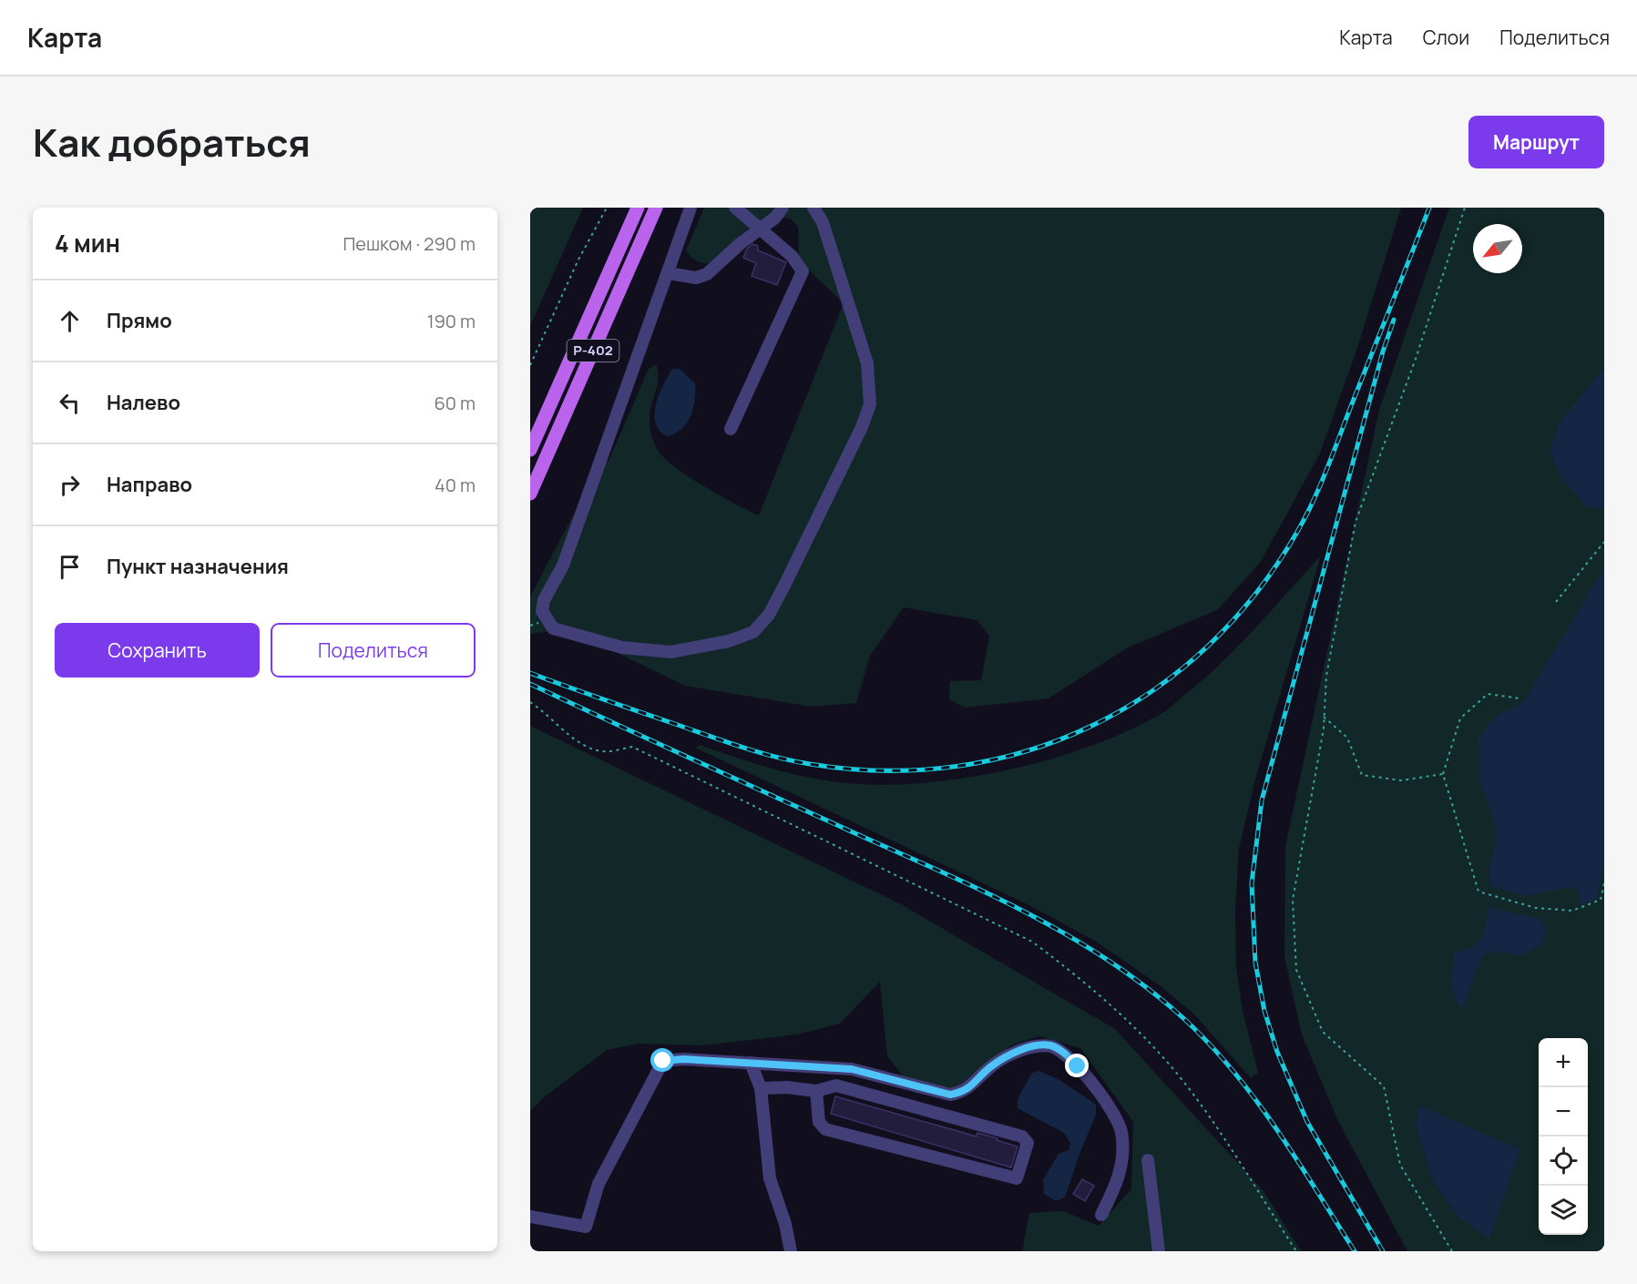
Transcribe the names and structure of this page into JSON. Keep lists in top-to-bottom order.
{
  "streets": {
    "main road": ["Р-402"]
  },
  "north": "bottom left",
  "page": {
    "header": "Карта",
    "nav": ["Карта", "Слои", "Поделиться"],
    "title": "Как добраться",
    "buttons": [
      "Маршрут",
      ["Сохранить", "Поделиться"]
    ],
    "heading": ["4 мин", "Пешком · 290 m"],
    "list": [
      ["Прямо", "190 m"],
      ["Налево", "60 m"],
      ["Направо", "40 m"],
      "Пункт назначения"
    ],
    "map_buttons": ["+", "−"]
  }
}
